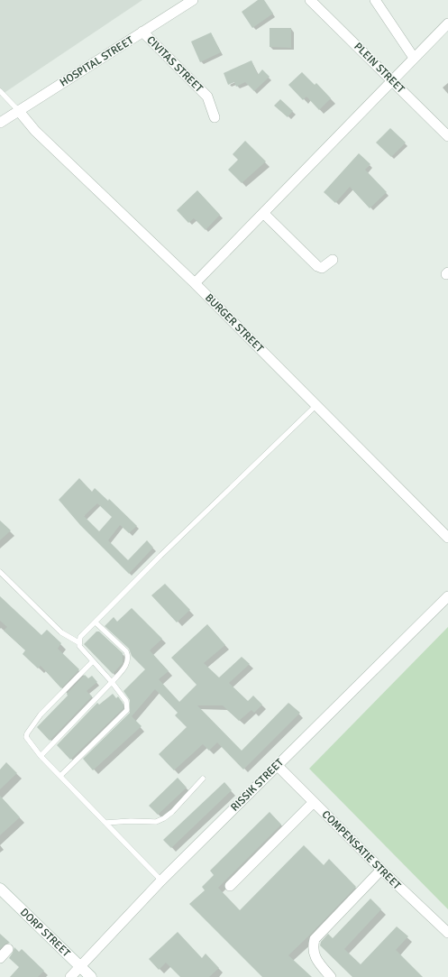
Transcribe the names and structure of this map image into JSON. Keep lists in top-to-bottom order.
{
  "streets": {
    "street": [
      "HOSPITAL STREET",
      "CIVITAS STREET",
      "PLEIN STREET",
      "BURGER STREET",
      "RISSIK STREET",
      "COMPENSATIE STREET",
      "DORP STREET"
    ]
  },
  "crossings": [
    ["HOSPITAL STREET", "CIVITAS STREET"],
    ["HOSPITAL STREET", "BURGER STREET"],
    ["RISSIK STREET", "COMPENSATIE STREET"],
    ["RISSIK STREET", "DORP STREET"]
  ]
}
